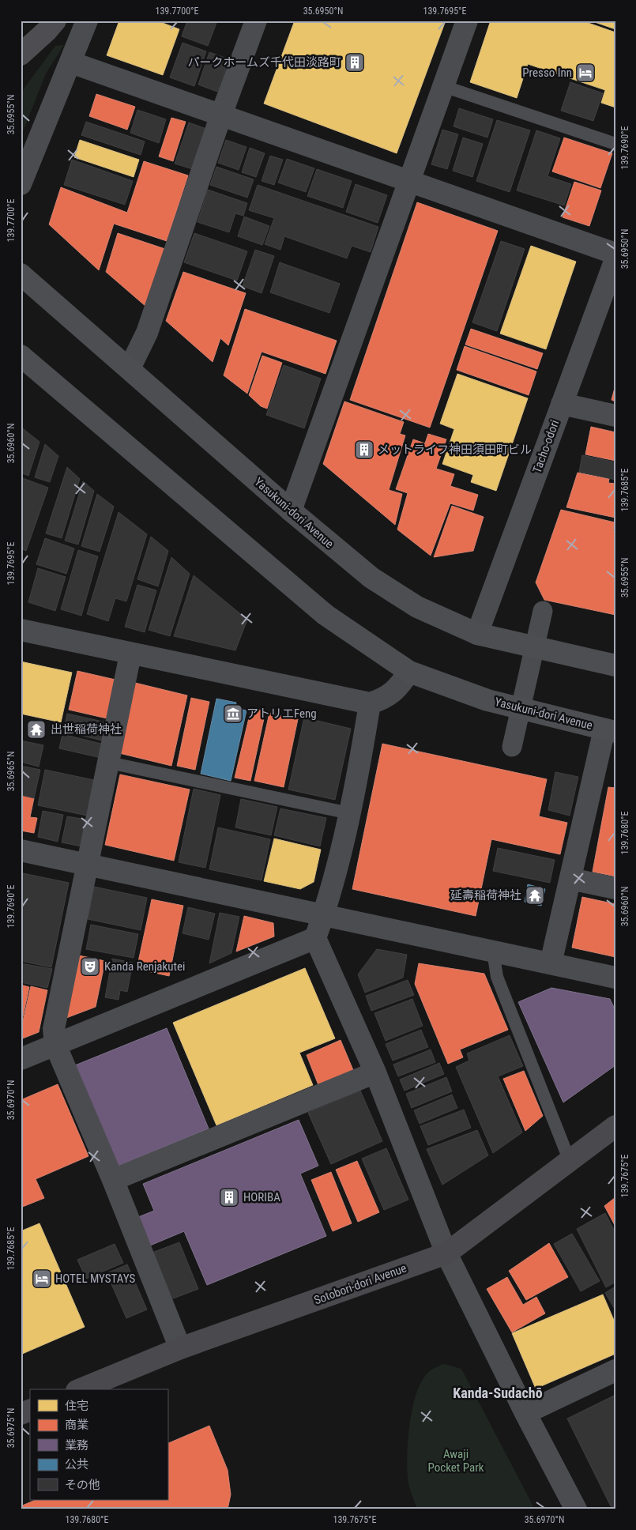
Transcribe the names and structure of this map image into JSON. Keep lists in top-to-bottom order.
{
  "streets": {
    "main road": ["Yasukuni-dori Avenue", "Sotobori-dori Avenue"],
    "street": ["Tacho-odori"]
  },
  "crossings": [
    ["Tacho-odori", "Yasukuni-dori Avenue"]
  ],
  "districts": ["Kanda-Sudachō"],
  "parks": ["Awaji Pocket Park"],
  "places": {
    "building": ["パークホームズ千代田淡路町", "メットライフ神田須田町ビル", "HORIBA"],
    "hotel": ["Presso Inn", "HOTEL MYSTAYS"],
    "museum": ["アトリエFeng"],
    "temple": ["出世稲荷神社", "延壽稲荷神社"],
    "theatre": ["Kanda Renjakutei"]
  },
  "legend": [
    "住宅",
    "商業",
    "業務",
    "公共",
    "その他"
  ],
  "coordinates": [
    "139.7700°E",
    "35.6950°N",
    "139.7695°E",
    "35.6955°N",
    "139.7690°E",
    "35.6960°N",
    "139.7685°E",
    "35.6965°N",
    "139.7680°E",
    "35.6970°N",
    "139.7675°E",
    "35.6975°N"
  ]
}
